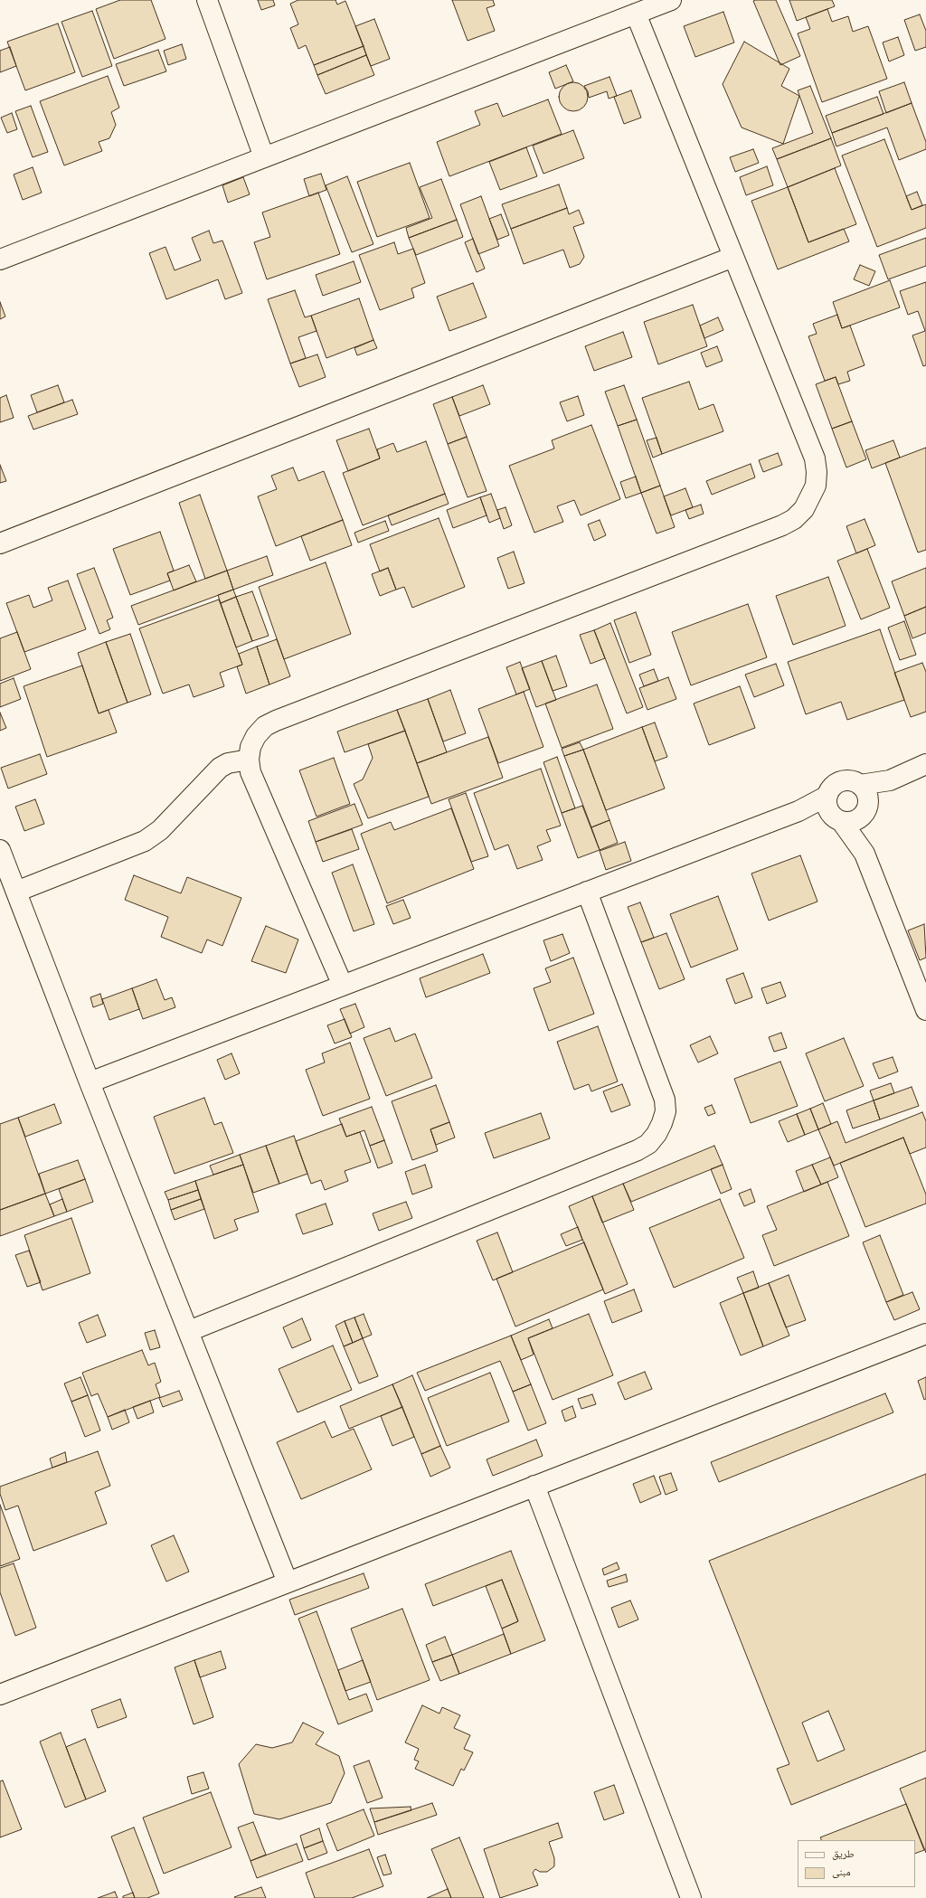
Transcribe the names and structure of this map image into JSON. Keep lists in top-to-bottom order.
{
  "legend": ["طريق", "مبنى"]
}
